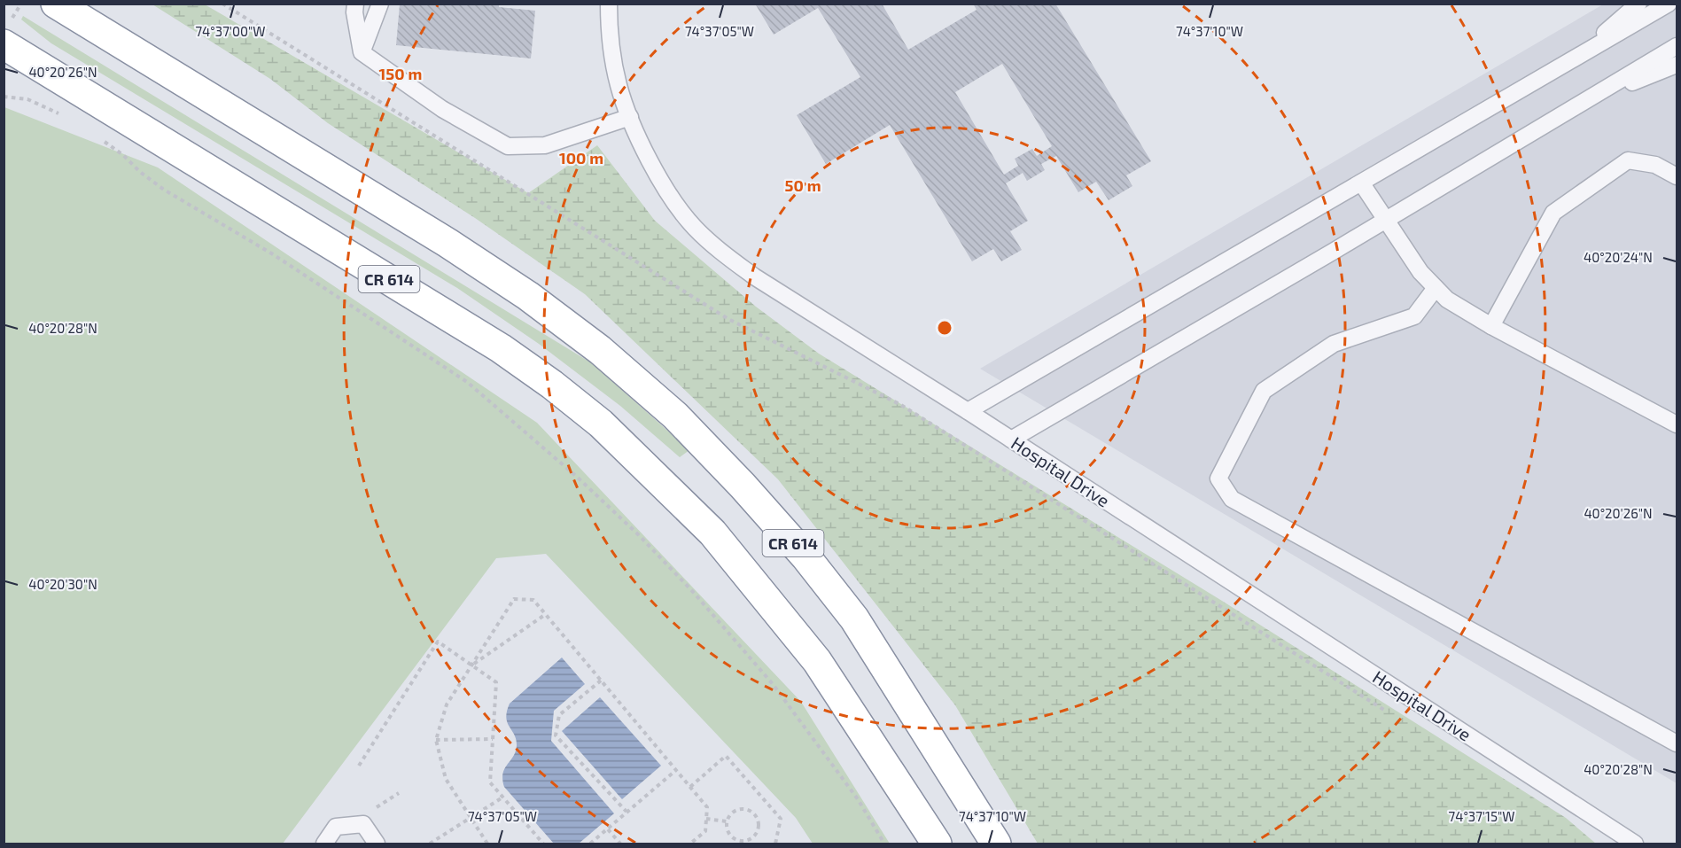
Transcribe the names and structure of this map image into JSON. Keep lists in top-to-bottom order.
{
  "streets": {
    "highway": ["CR 614"],
    "lane": ["Hospital Drive"]
  },
  "coordinates": [
    "74°37'00\"W",
    "74°37'05\"W",
    "74°37'10\"W",
    "40°20'26\"N",
    "40°20'24\"N",
    "40°20'28\"N",
    "40°20'30\"N",
    "74°37'15\"W"
  ],
  "rings": ["150 m", "100 m", "50 m"]
}
